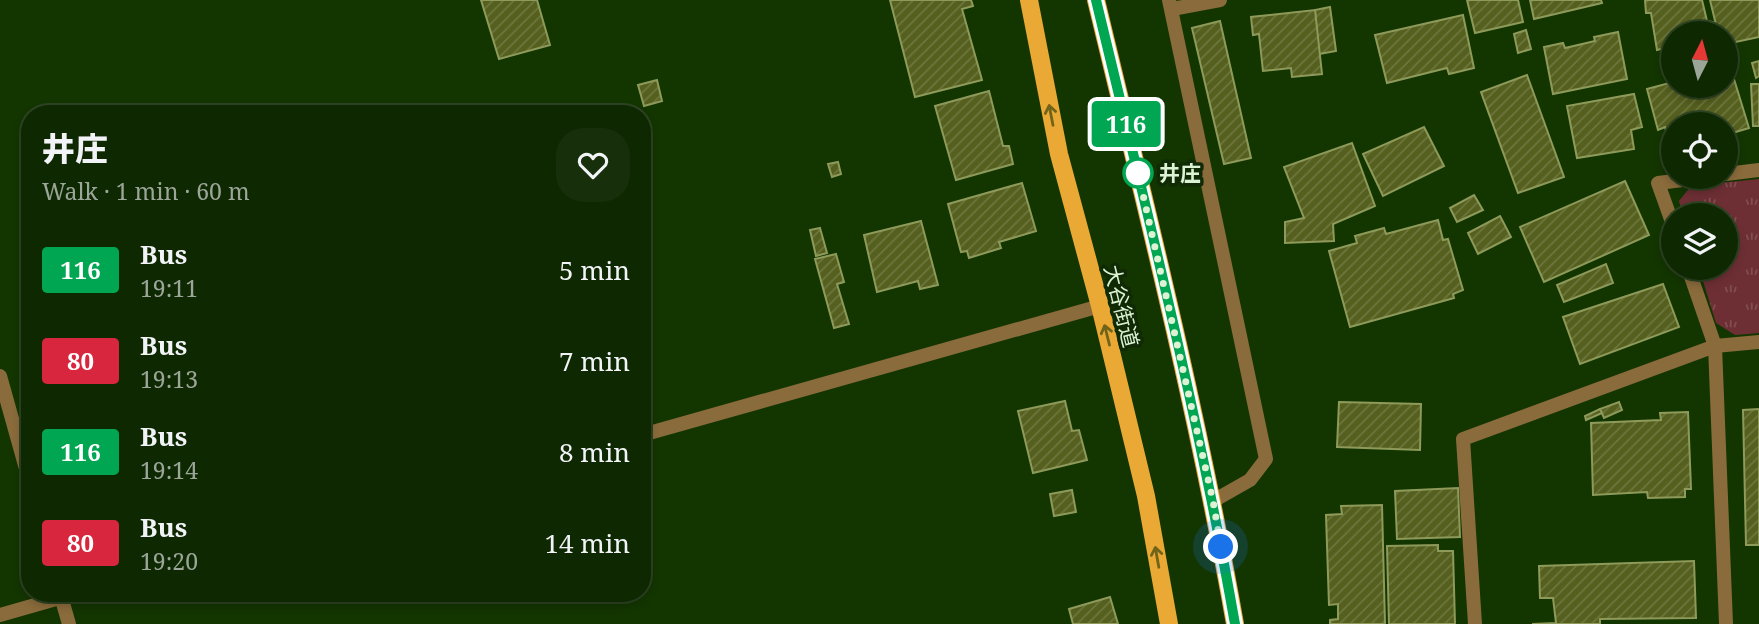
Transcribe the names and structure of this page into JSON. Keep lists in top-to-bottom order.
{
  "streets": {
    "main road": ["大谷街道"]
  },
  "places": ["井庄"],
  "lines": ["bus line 116"],
  "north": "top",
  "page": {
    "on_map": "116",
    "heading": ["井庄", "Walk · 1 min · 60 m"],
    "list": [
      {
        "mark": "116",
        "name": "Bus",
        "note": "19:11",
        "value": "5 min"
      },
      {
        "mark": "80",
        "name": "Bus",
        "note": "19:13",
        "value": "7 min"
      },
      {
        "mark": "116",
        "name": "Bus",
        "note": "19:14",
        "value": "8 min"
      },
      {
        "mark": "80",
        "name": "Bus",
        "note": "19:20",
        "value": "14 min"
      }
    ]
  }
}
